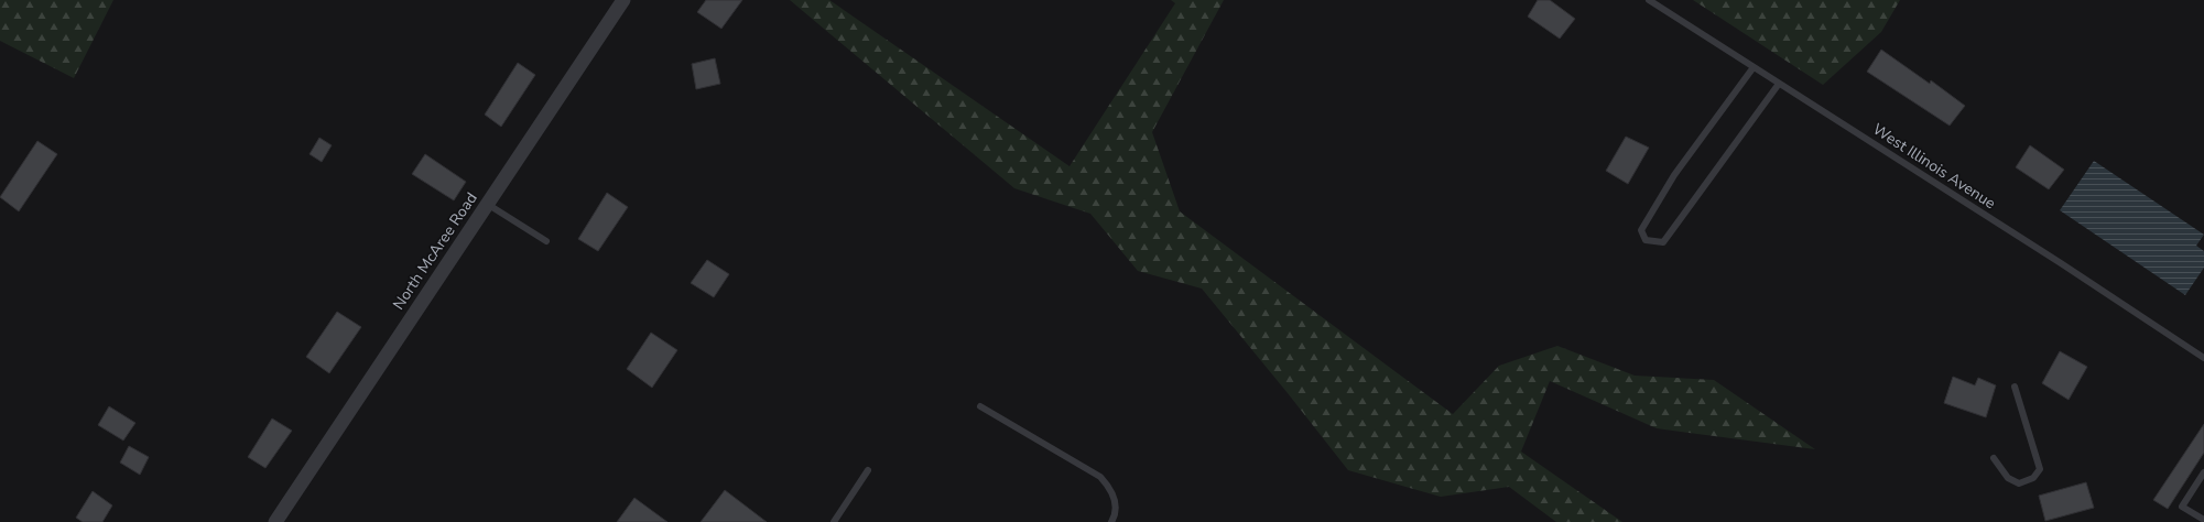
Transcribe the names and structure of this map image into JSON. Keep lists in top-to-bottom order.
{
  "streets": {
    "street": ["North McAree Road"],
    "lane": ["West Illinois Avenue"]
  }
}
